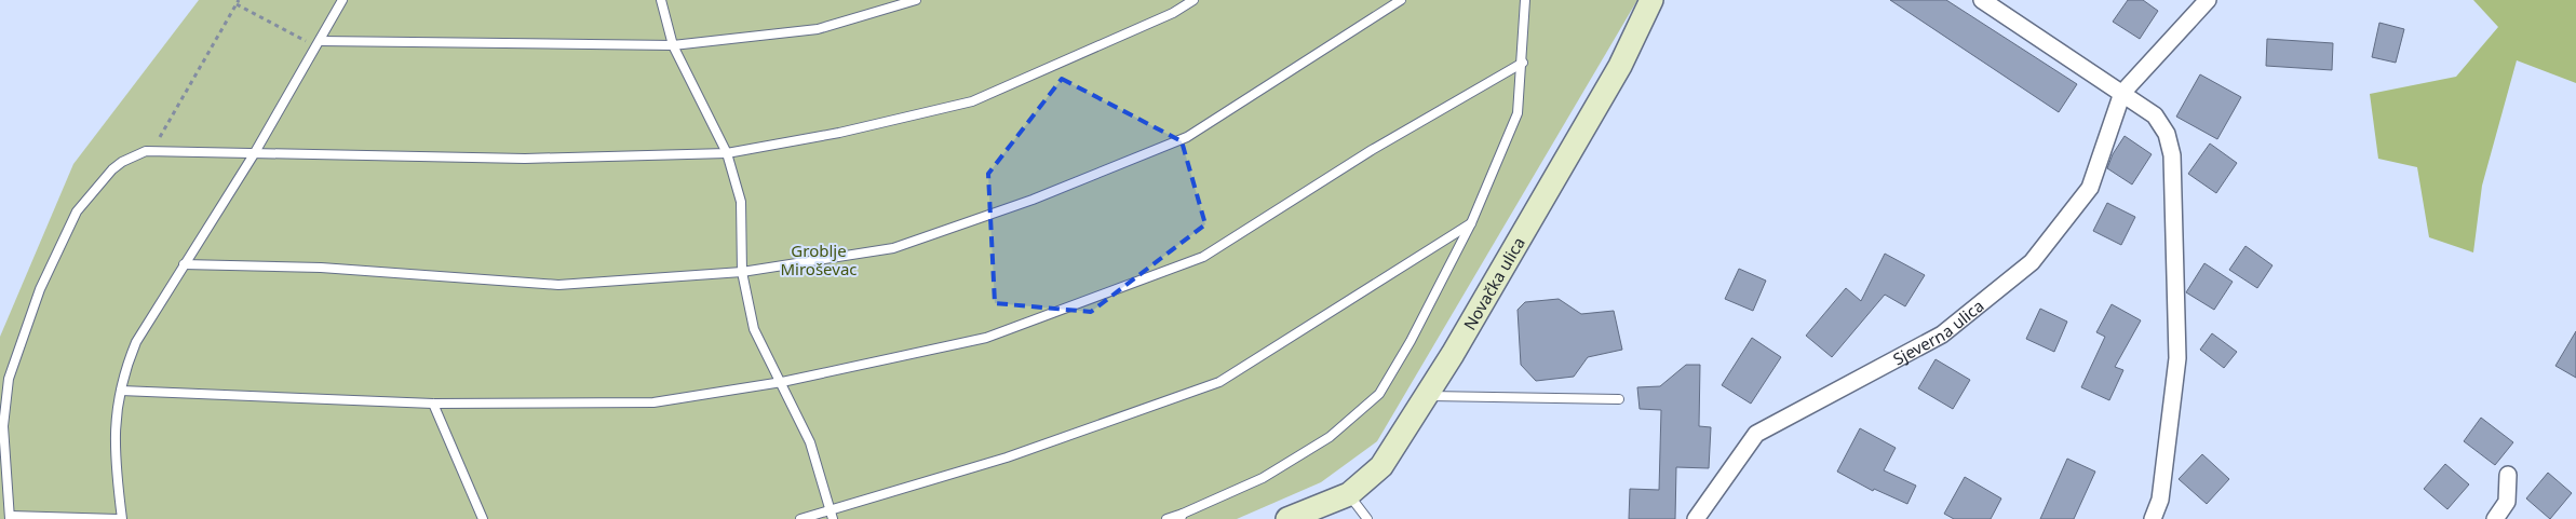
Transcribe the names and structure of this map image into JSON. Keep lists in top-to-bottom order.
{
  "streets": {
    "street": ["Novačka ulica", "Sjeverna ulica"]
  },
  "parks": ["Groblje Miroševac"]
}
